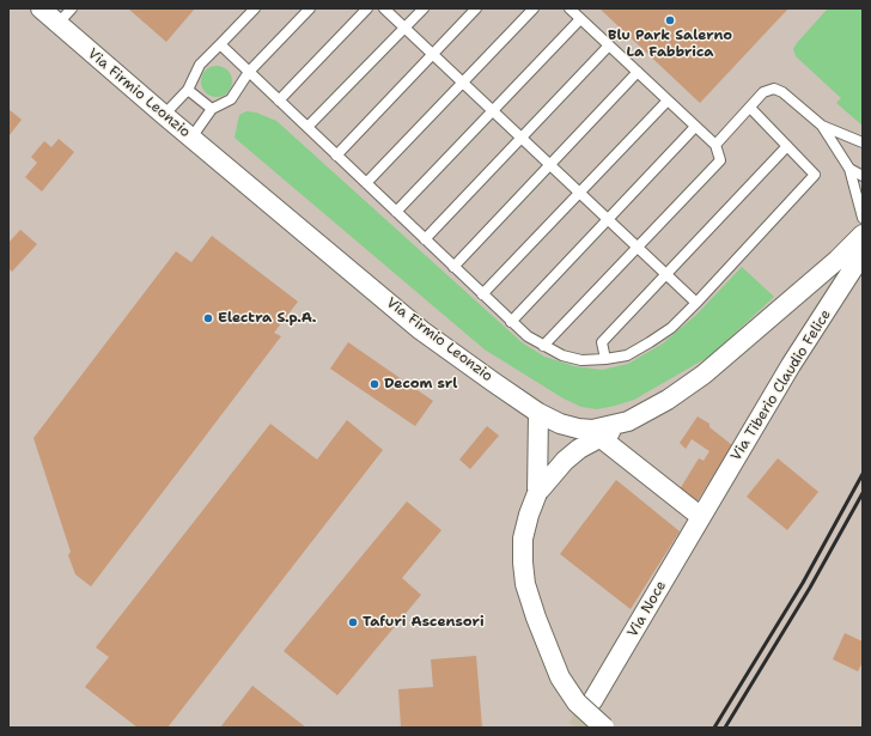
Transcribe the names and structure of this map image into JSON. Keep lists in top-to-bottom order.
{
  "streets": {
    "street": ["Via Firmio Leonzio", "Via Tiberio Claudio Felice", "Via Noce"]
  },
  "crossings": [
    ["Via Tiberio Claudio Felice", "Via Noce"]
  ],
  "places": [
    "Blu Park Salerno La Fabbrica",
    "Electra S.p.A.",
    "Decom srl",
    "Tafuri Ascensori"
  ]
}
